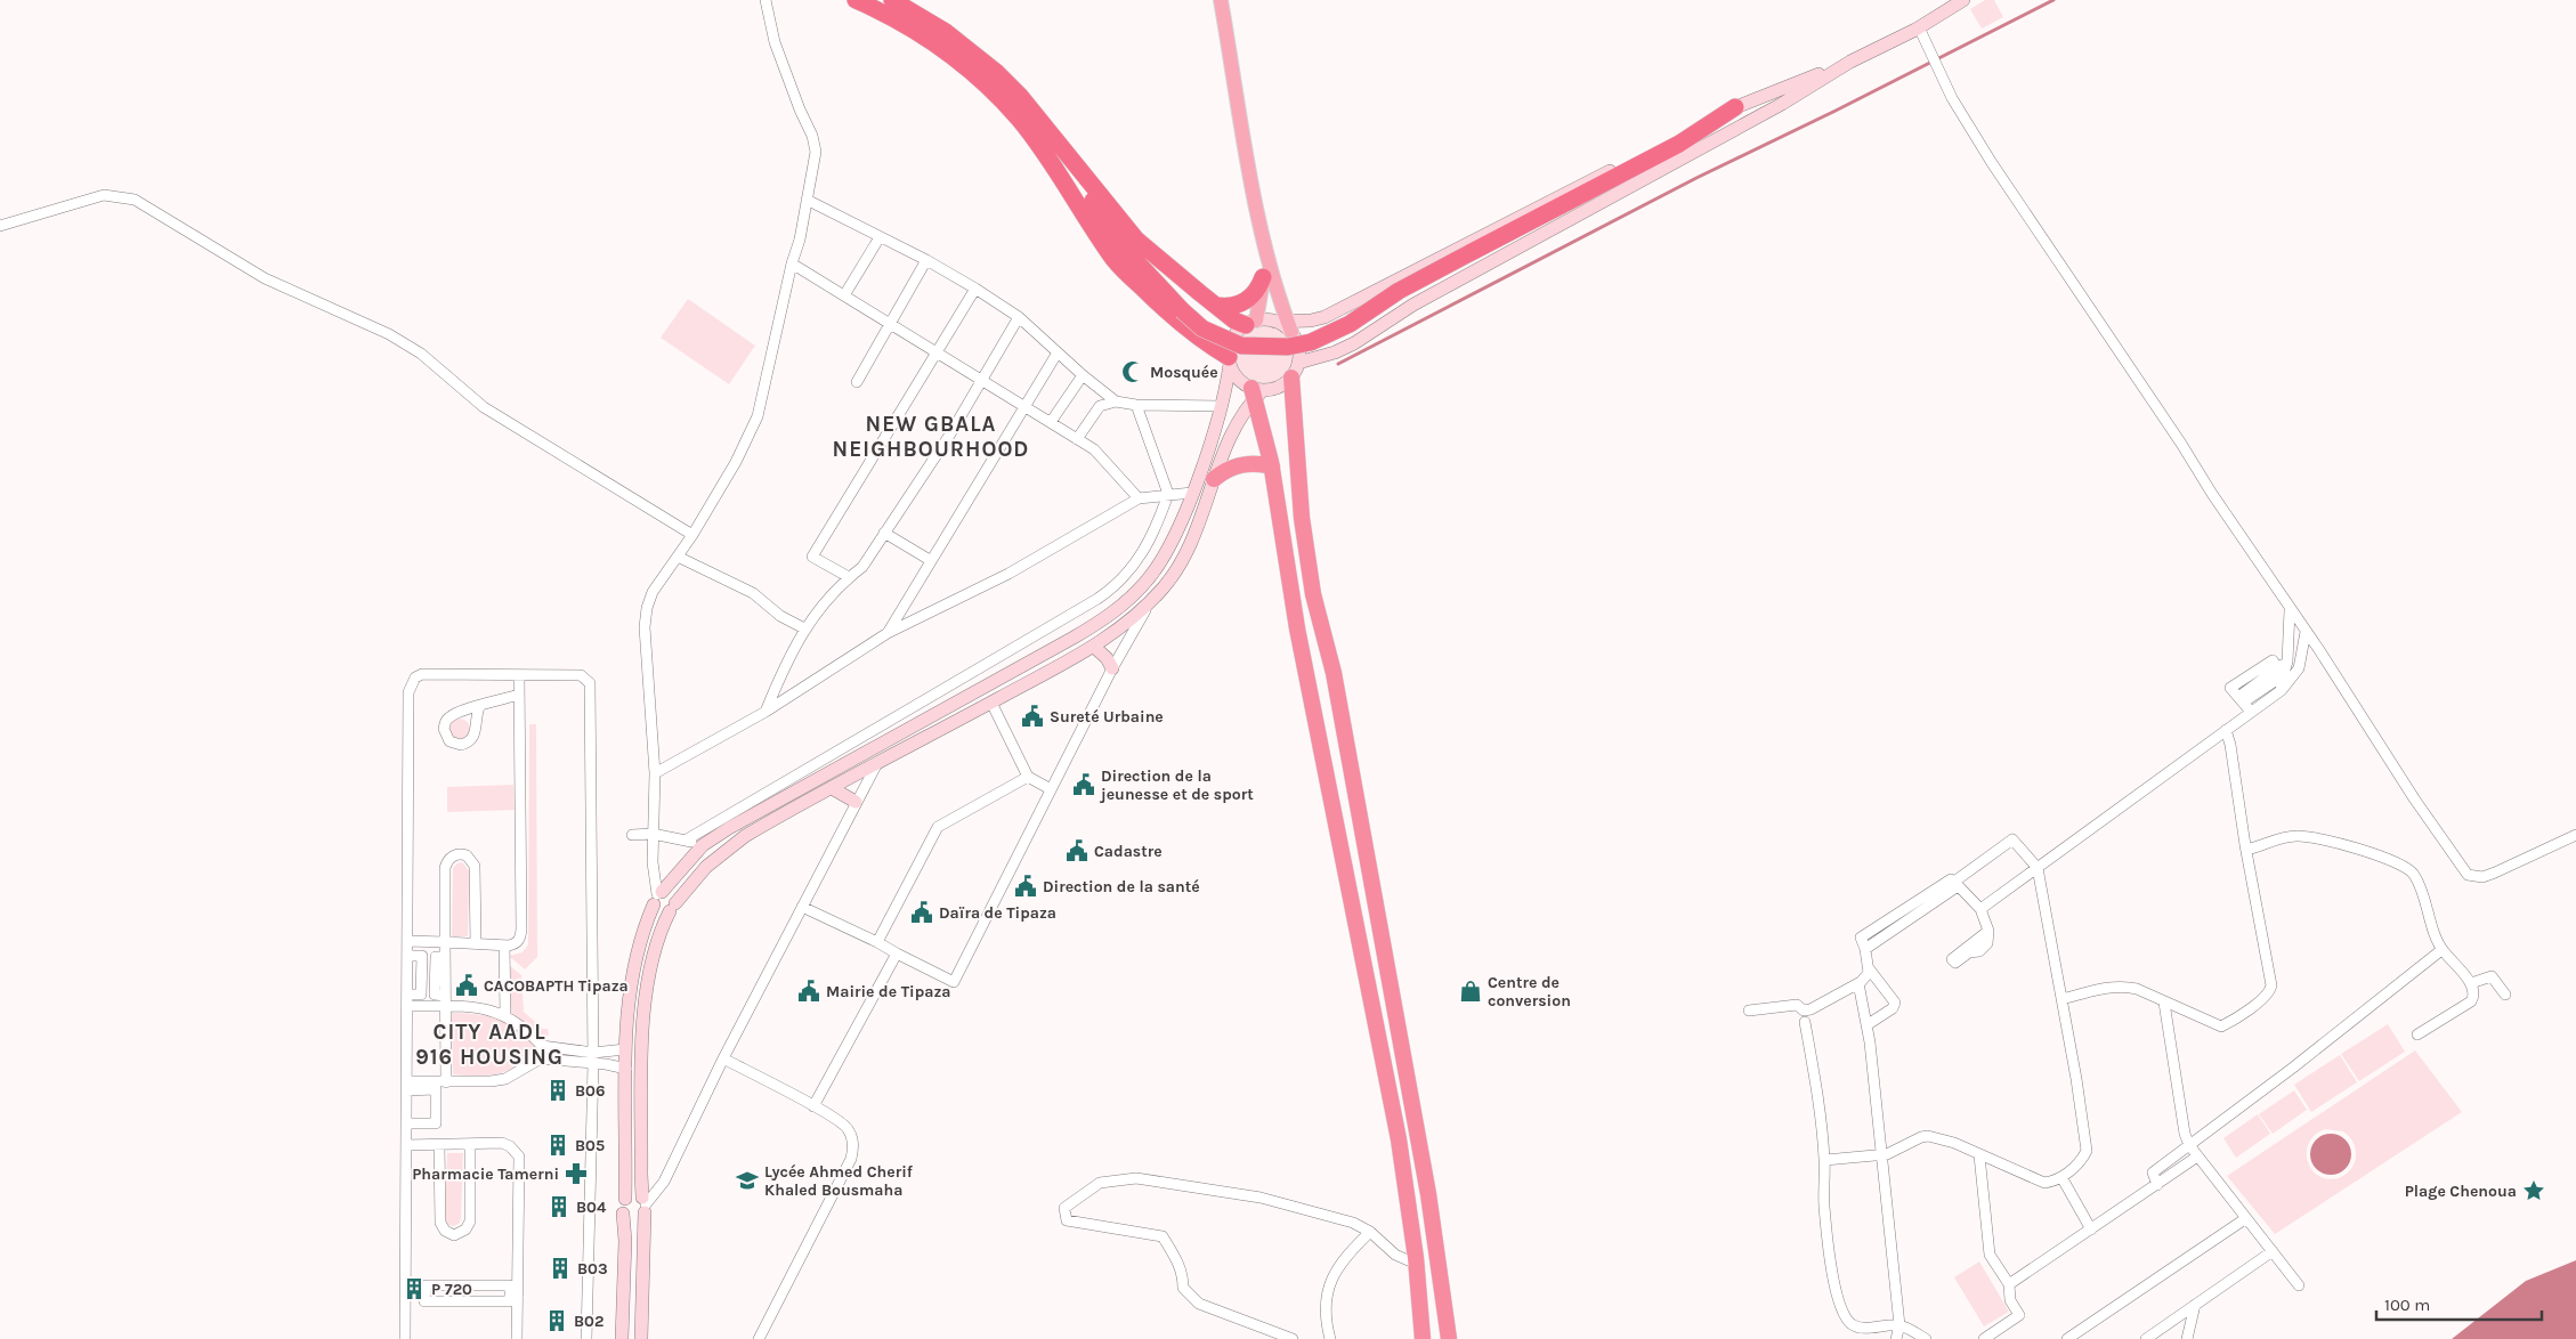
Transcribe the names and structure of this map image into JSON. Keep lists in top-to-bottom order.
{
  "districts": ["NEW GBALA NEIGHBOURHOOD", "CITY AADL 916 HOUSING"],
  "places": {
    "mosque": ["Mosquée"],
    "public building": [
      "Sureté Urbaine",
      "Direction de la jeunesse et de sport",
      "Cadastre",
      "Direction de la santé",
      "Daïra de Tipaza",
      "CACOBAPTH Tipaza",
      "Mairie de Tipaza"
    ],
    "shop": ["Centre de conversion"],
    "building": [
      "B06",
      "B05",
      "B04",
      "B03",
      "P 720",
      "B02"
    ],
    "pharmacy": ["Pharmacie Tamerni"],
    "school or university": ["Lycée Ahmed Cherif Khaled Bousmaha"],
    "place": ["Plage Chenoua"]
  },
  "scale_bar": "100 m"
}
